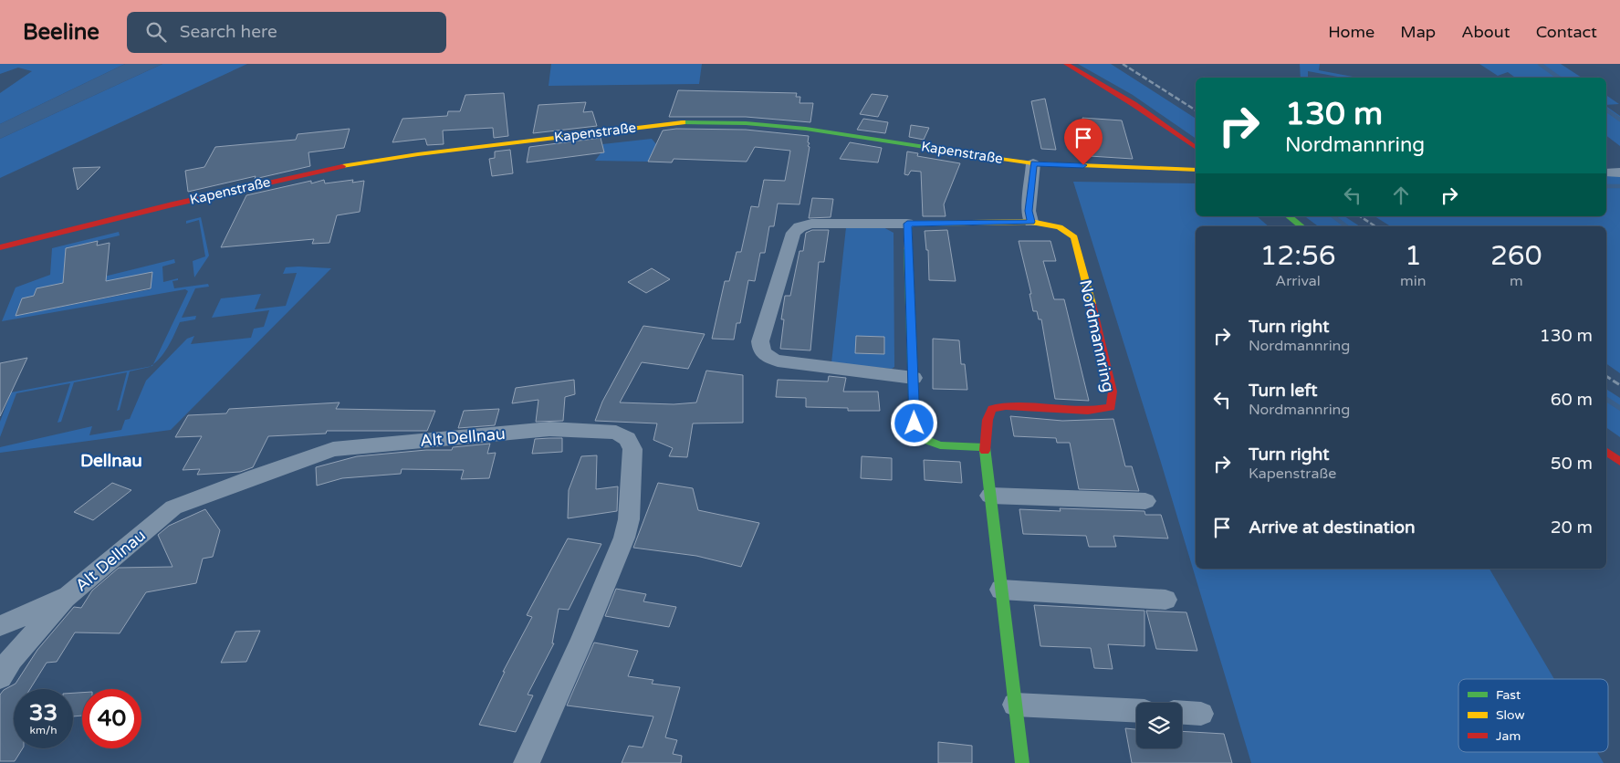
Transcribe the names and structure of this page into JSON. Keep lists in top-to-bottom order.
{
  "streets": {
    "street": ["Kapenstraße", "Nordmannring", "Alt Dellnau"]
  },
  "districts": ["Dellnau"],
  "legend": ["Fast", "Slow", "Jam"],
  "page": {
    "header": "Beeline",
    "search": "Search here",
    "nav": [
      "Home",
      "Map",
      "About",
      "Contact"
    ],
    "turn": ["130 m", "Nordmannring"],
    "eta": [
      "12:56",
      "Arrival",
      "1",
      "min",
      "260",
      "m"
    ],
    "list": [
      {
        "name": "Turn right",
        "note": "Nordmannring",
        "value": "130 m"
      },
      {
        "name": "Turn left",
        "note": "Nordmannring",
        "value": "60 m"
      },
      {
        "name": "Turn right",
        "note": "Kapenstraße",
        "value": "50 m"
      },
      {
        "name": "Arrive at destination",
        "value": "20 m"
      }
    ],
    "speed": "33 km/h",
    "limit": "40"
  }
}
